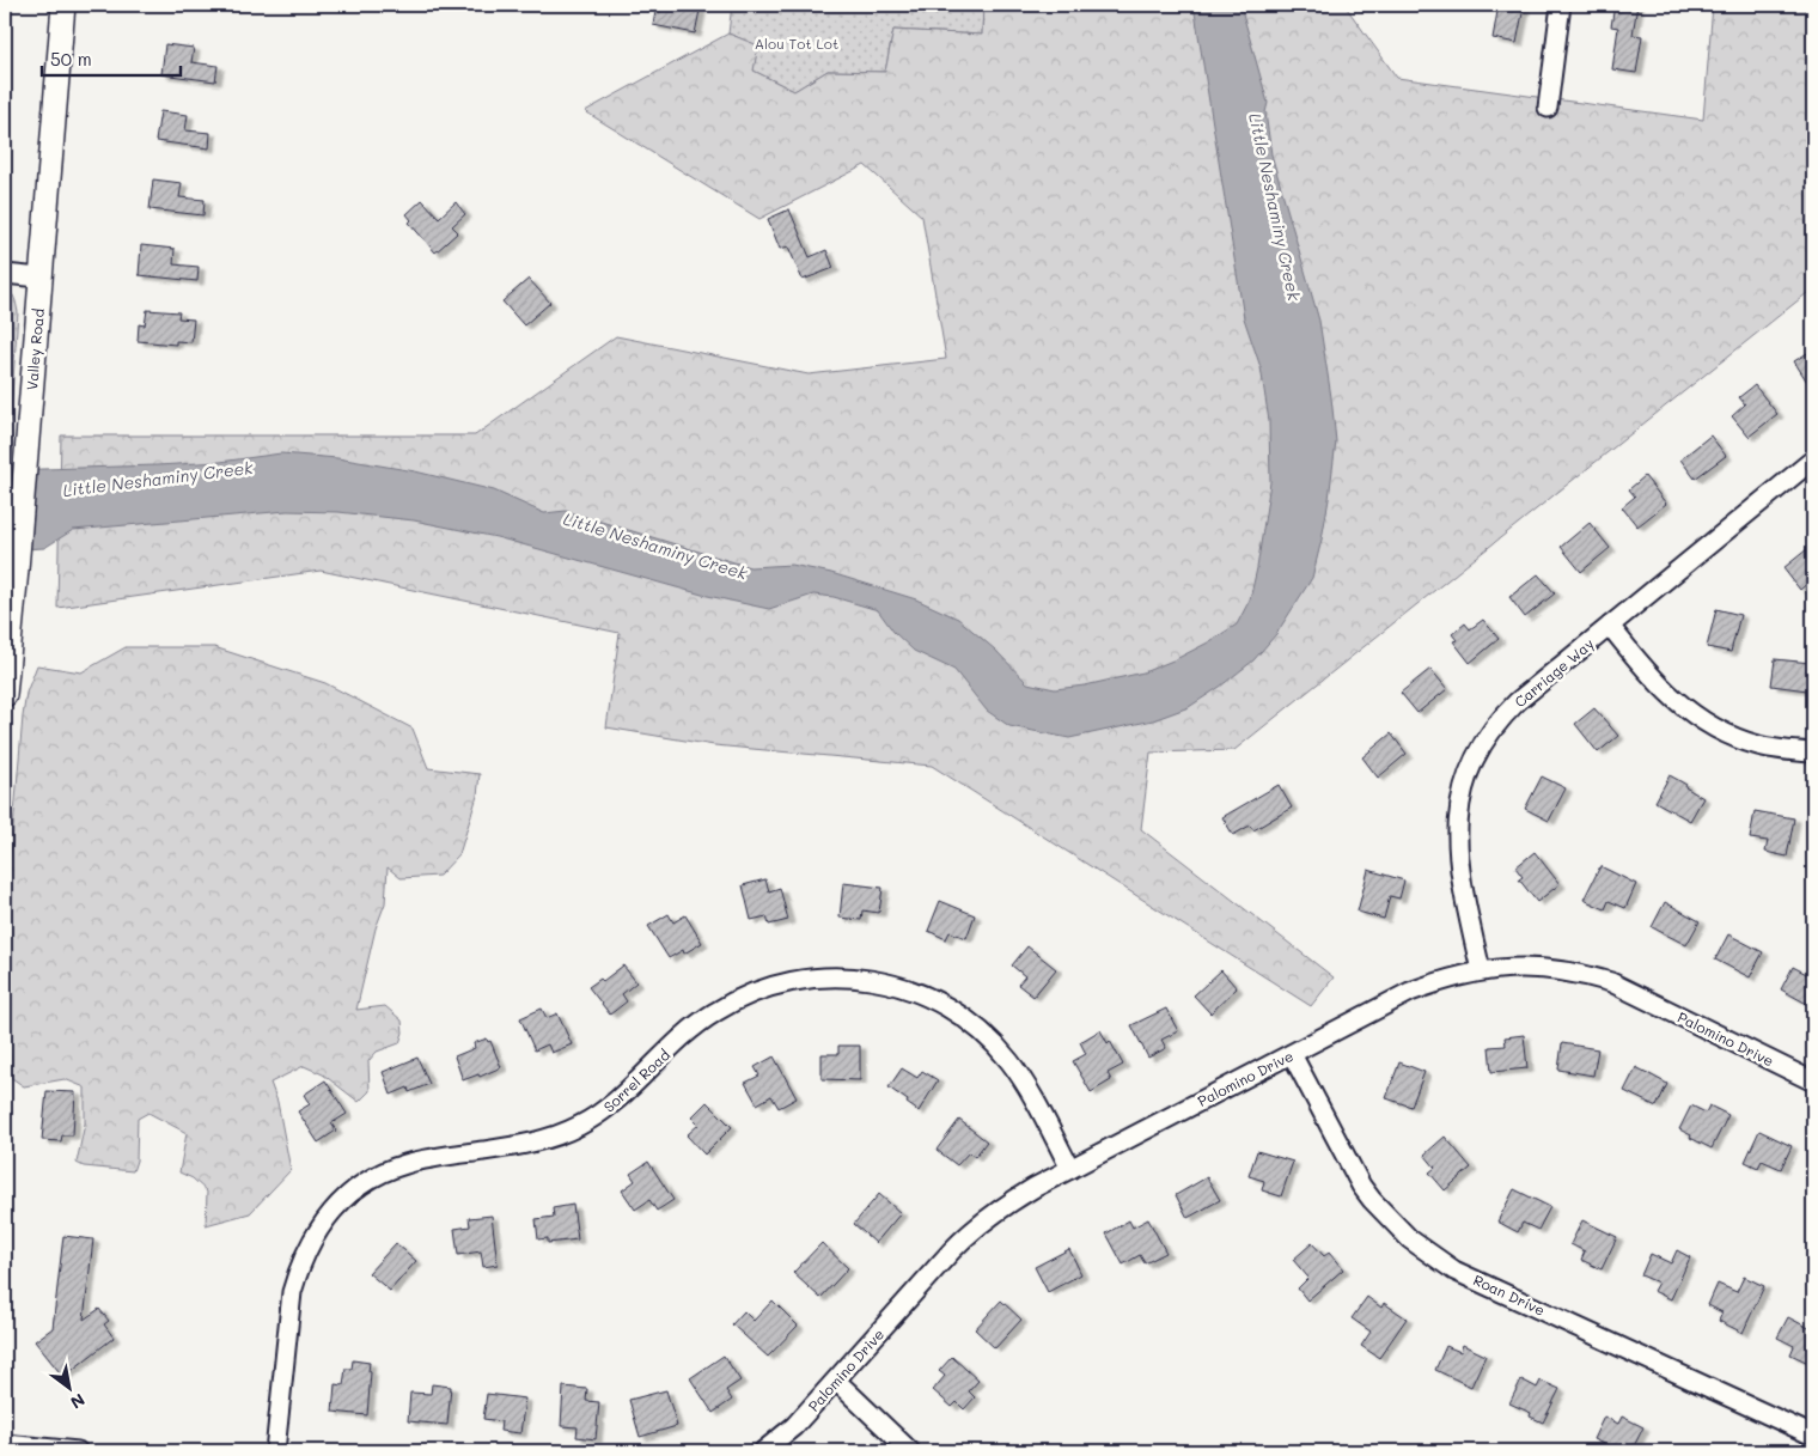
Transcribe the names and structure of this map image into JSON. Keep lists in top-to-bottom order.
{
  "streets": {
    "street": [
      "Valley Road",
      "Carriage Way",
      "Palomino Drive",
      "Sorrel Road",
      "Roan Drive"
    ]
  },
  "crossings": [
    ["Carriage Way", "Palomino Drive"],
    ["Palomino Drive", "Sorrel Road"],
    ["Palomino Drive", "Roan Drive"]
  ],
  "water": ["Little Neshaminy Creek"],
  "parks": ["Alou Tot Lot"],
  "scale_bar": "50 m",
  "north": "bottom right"
}
